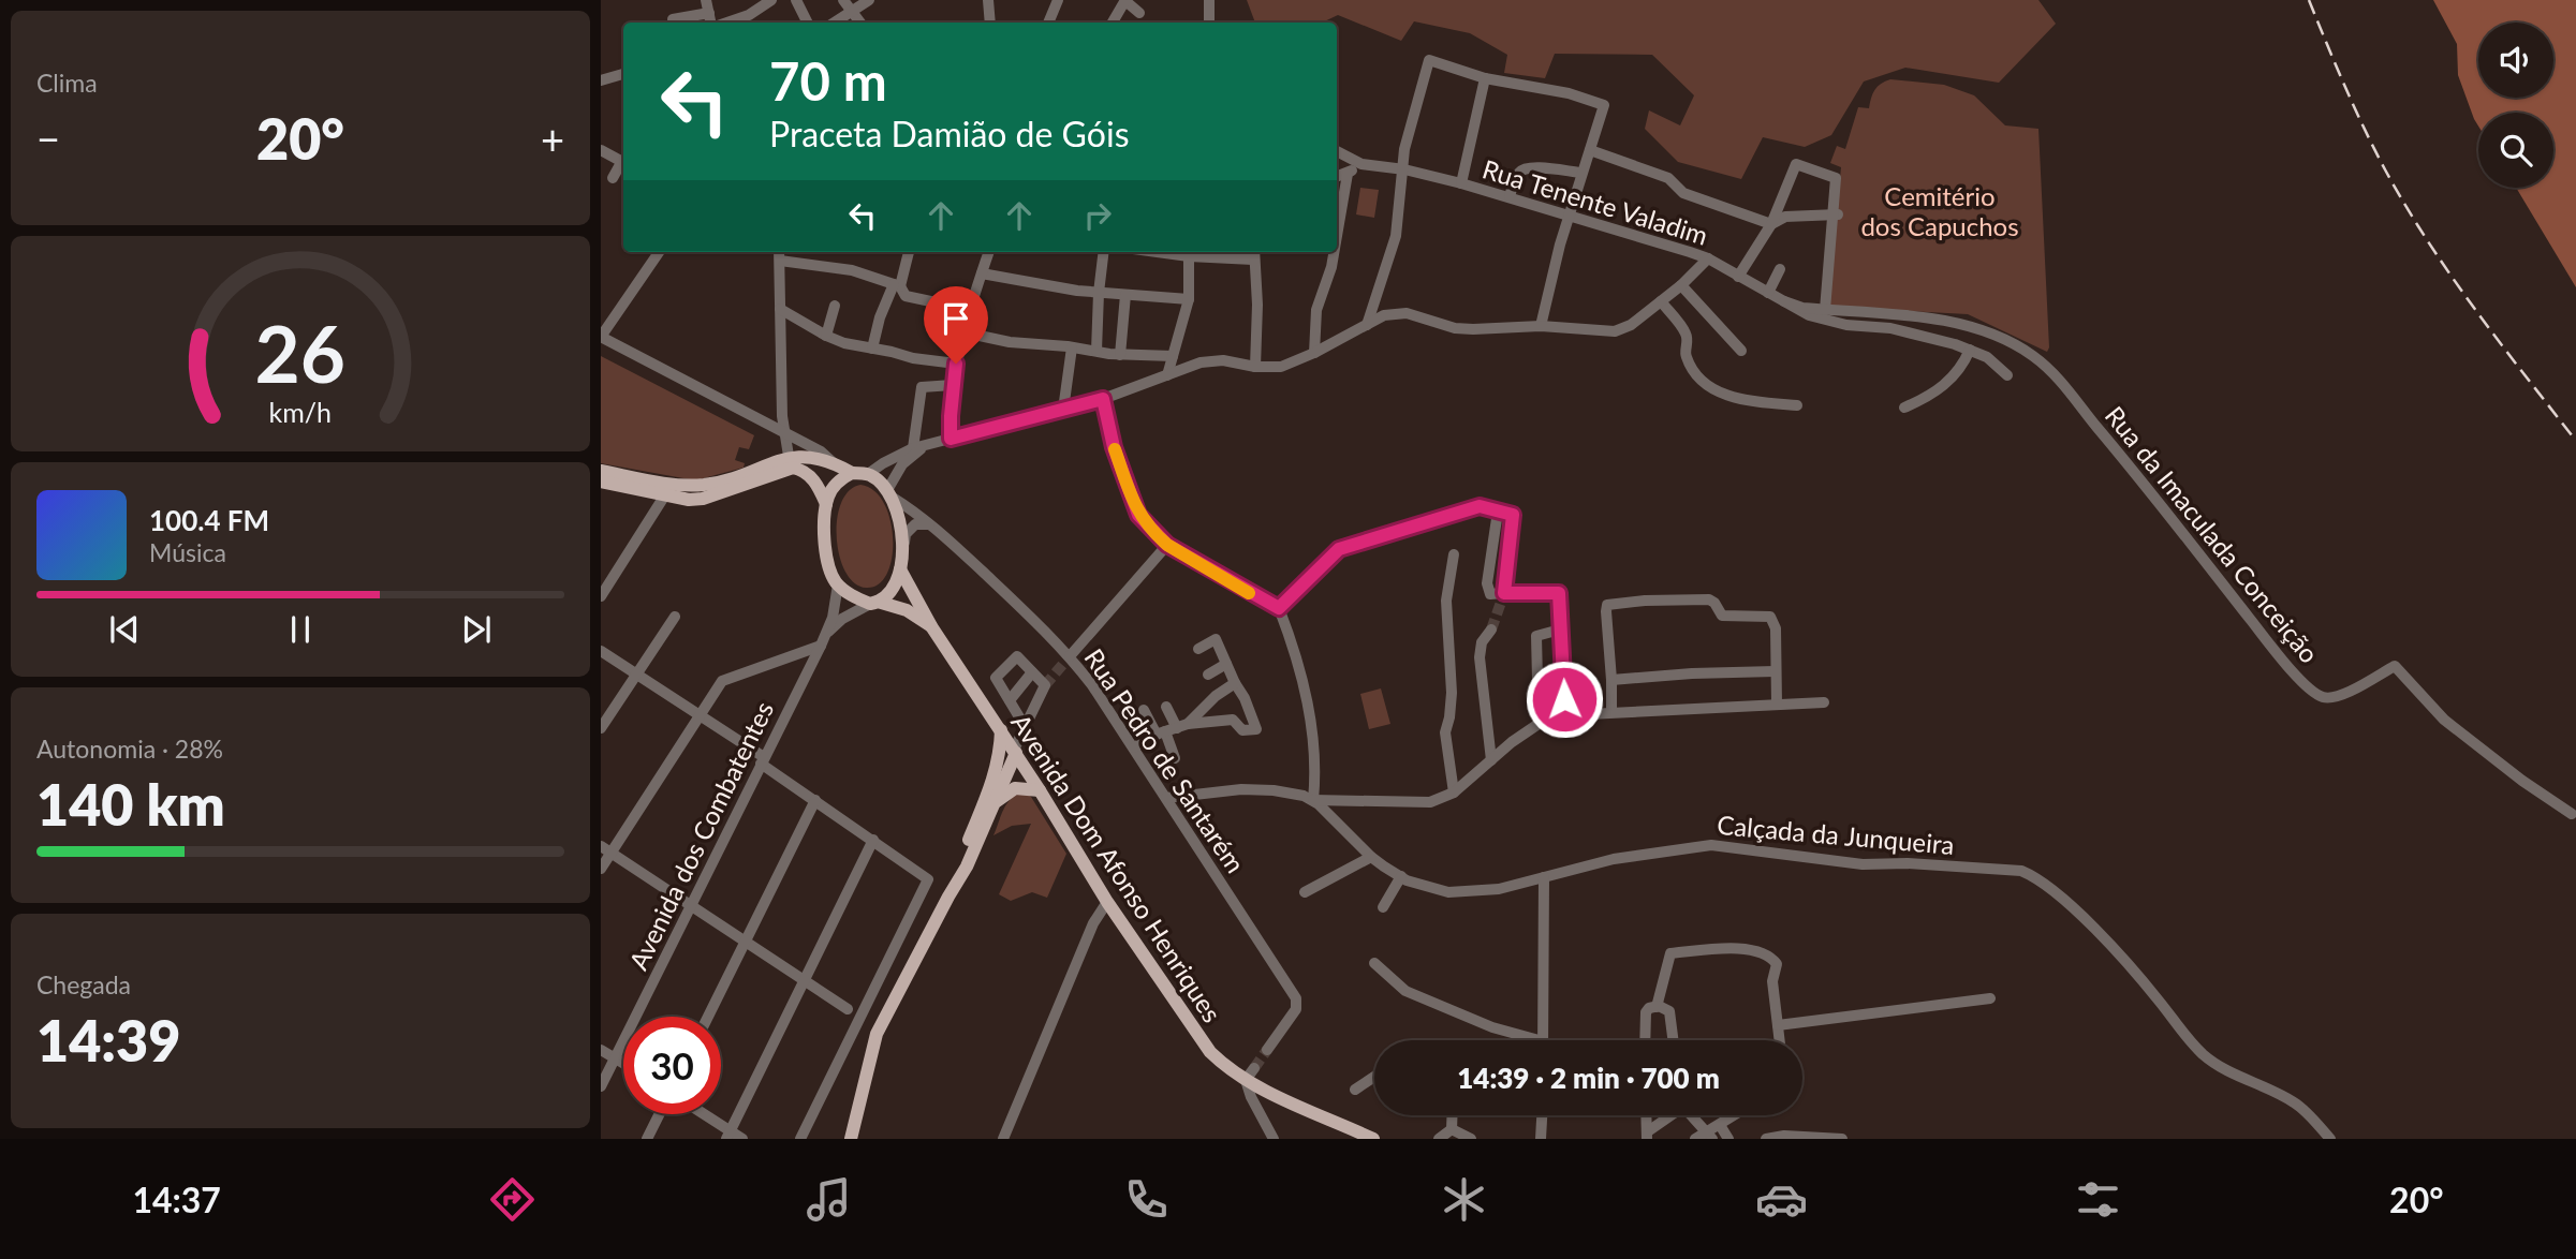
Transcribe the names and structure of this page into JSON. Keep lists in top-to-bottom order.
{
  "streets": {
    "main road": ["Avenida Dom Afonso Henriques"],
    "street": [
      "Rua Tenente Valadim",
      "Rua da Imaculada Conceição",
      "Rua Pedro de Santarém",
      "Calçada da Junqueira",
      "Avenida dos Combatentes"
    ]
  },
  "crossings": [
    ["Rua Tenente Valadim", "Rua da Imaculada Conceição"],
    ["Rua Pedro de Santarém", "Avenida dos Combatentes"],
    ["Rua Pedro de Santarém", "Avenida Dom Afonso Henriques"],
    ["Avenida dos Combatentes", "Avenida Dom Afonso Henriques"]
  ],
  "parks": ["Cemitério dos Capuchos"],
  "page": {
    "tile": [
      "Clima",
      ["Autonomia · 28%", "140 km"],
      ["Chegada", "14:39"]
    ],
    "turn": ["70 m", "Praceta Damião de Góis"],
    "heat": ["−", "20°", "+"],
    "song": ["100.4 FM", "Música"],
    "limit": "30",
    "trip": "14:39 · 2 min · 700 m",
    "tabs": ["14:37", "20°"],
    "gauge": ["26", "km/h"]
  }
}
